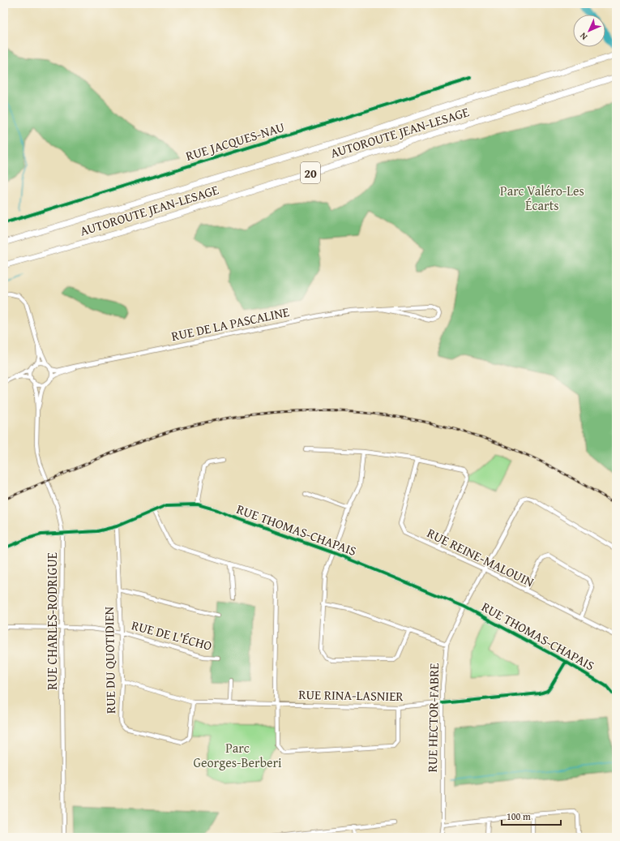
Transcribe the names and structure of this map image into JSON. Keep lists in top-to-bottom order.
{
  "streets": {
    "highway": ["AUTOROUTE JEAN-LESAGE", "20"],
    "street": [
      "RUE JACQUES-NAU",
      "RUE DE LA PASCALINE",
      "RUE THOMAS-CHAPAIS",
      "RUE REINE-MALOUIN",
      "RUE CHARLES-RODRIGUE",
      "RUE DE L'ÉCHO",
      "RUE DU QUOTIDIEN",
      "RUE RINA-LASNIER",
      "RUE HECTOR-FABRE"
    ]
  },
  "crossings": [
    ["RUE DE LA PASCALINE", "RUE CHARLES-RODRIGUE"],
    ["RUE THOMAS-CHAPAIS", "RUE CHARLES-RODRIGUE"],
    ["RUE THOMAS-CHAPAIS", "RUE DU QUOTIDIEN"],
    ["RUE THOMAS-CHAPAIS", "RUE RINA-LASNIER"],
    ["RUE THOMAS-CHAPAIS", "RUE HECTOR-FABRE"],
    ["RUE REINE-MALOUIN", "RUE HECTOR-FABRE"],
    ["RUE CHARLES-RODRIGUE", "RUE DE L'ÉCHO"],
    ["RUE DE L'ÉCHO", "RUE DU QUOTIDIEN"],
    ["RUE DU QUOTIDIEN", "RUE RINA-LASNIER"],
    ["RUE RINA-LASNIER", "RUE HECTOR-FABRE"]
  ],
  "parks": ["Parc Valéro-Les Écarts", "Parc Georges-Berberi"],
  "scale_bar": "100 m",
  "north": "bottom left"
}
